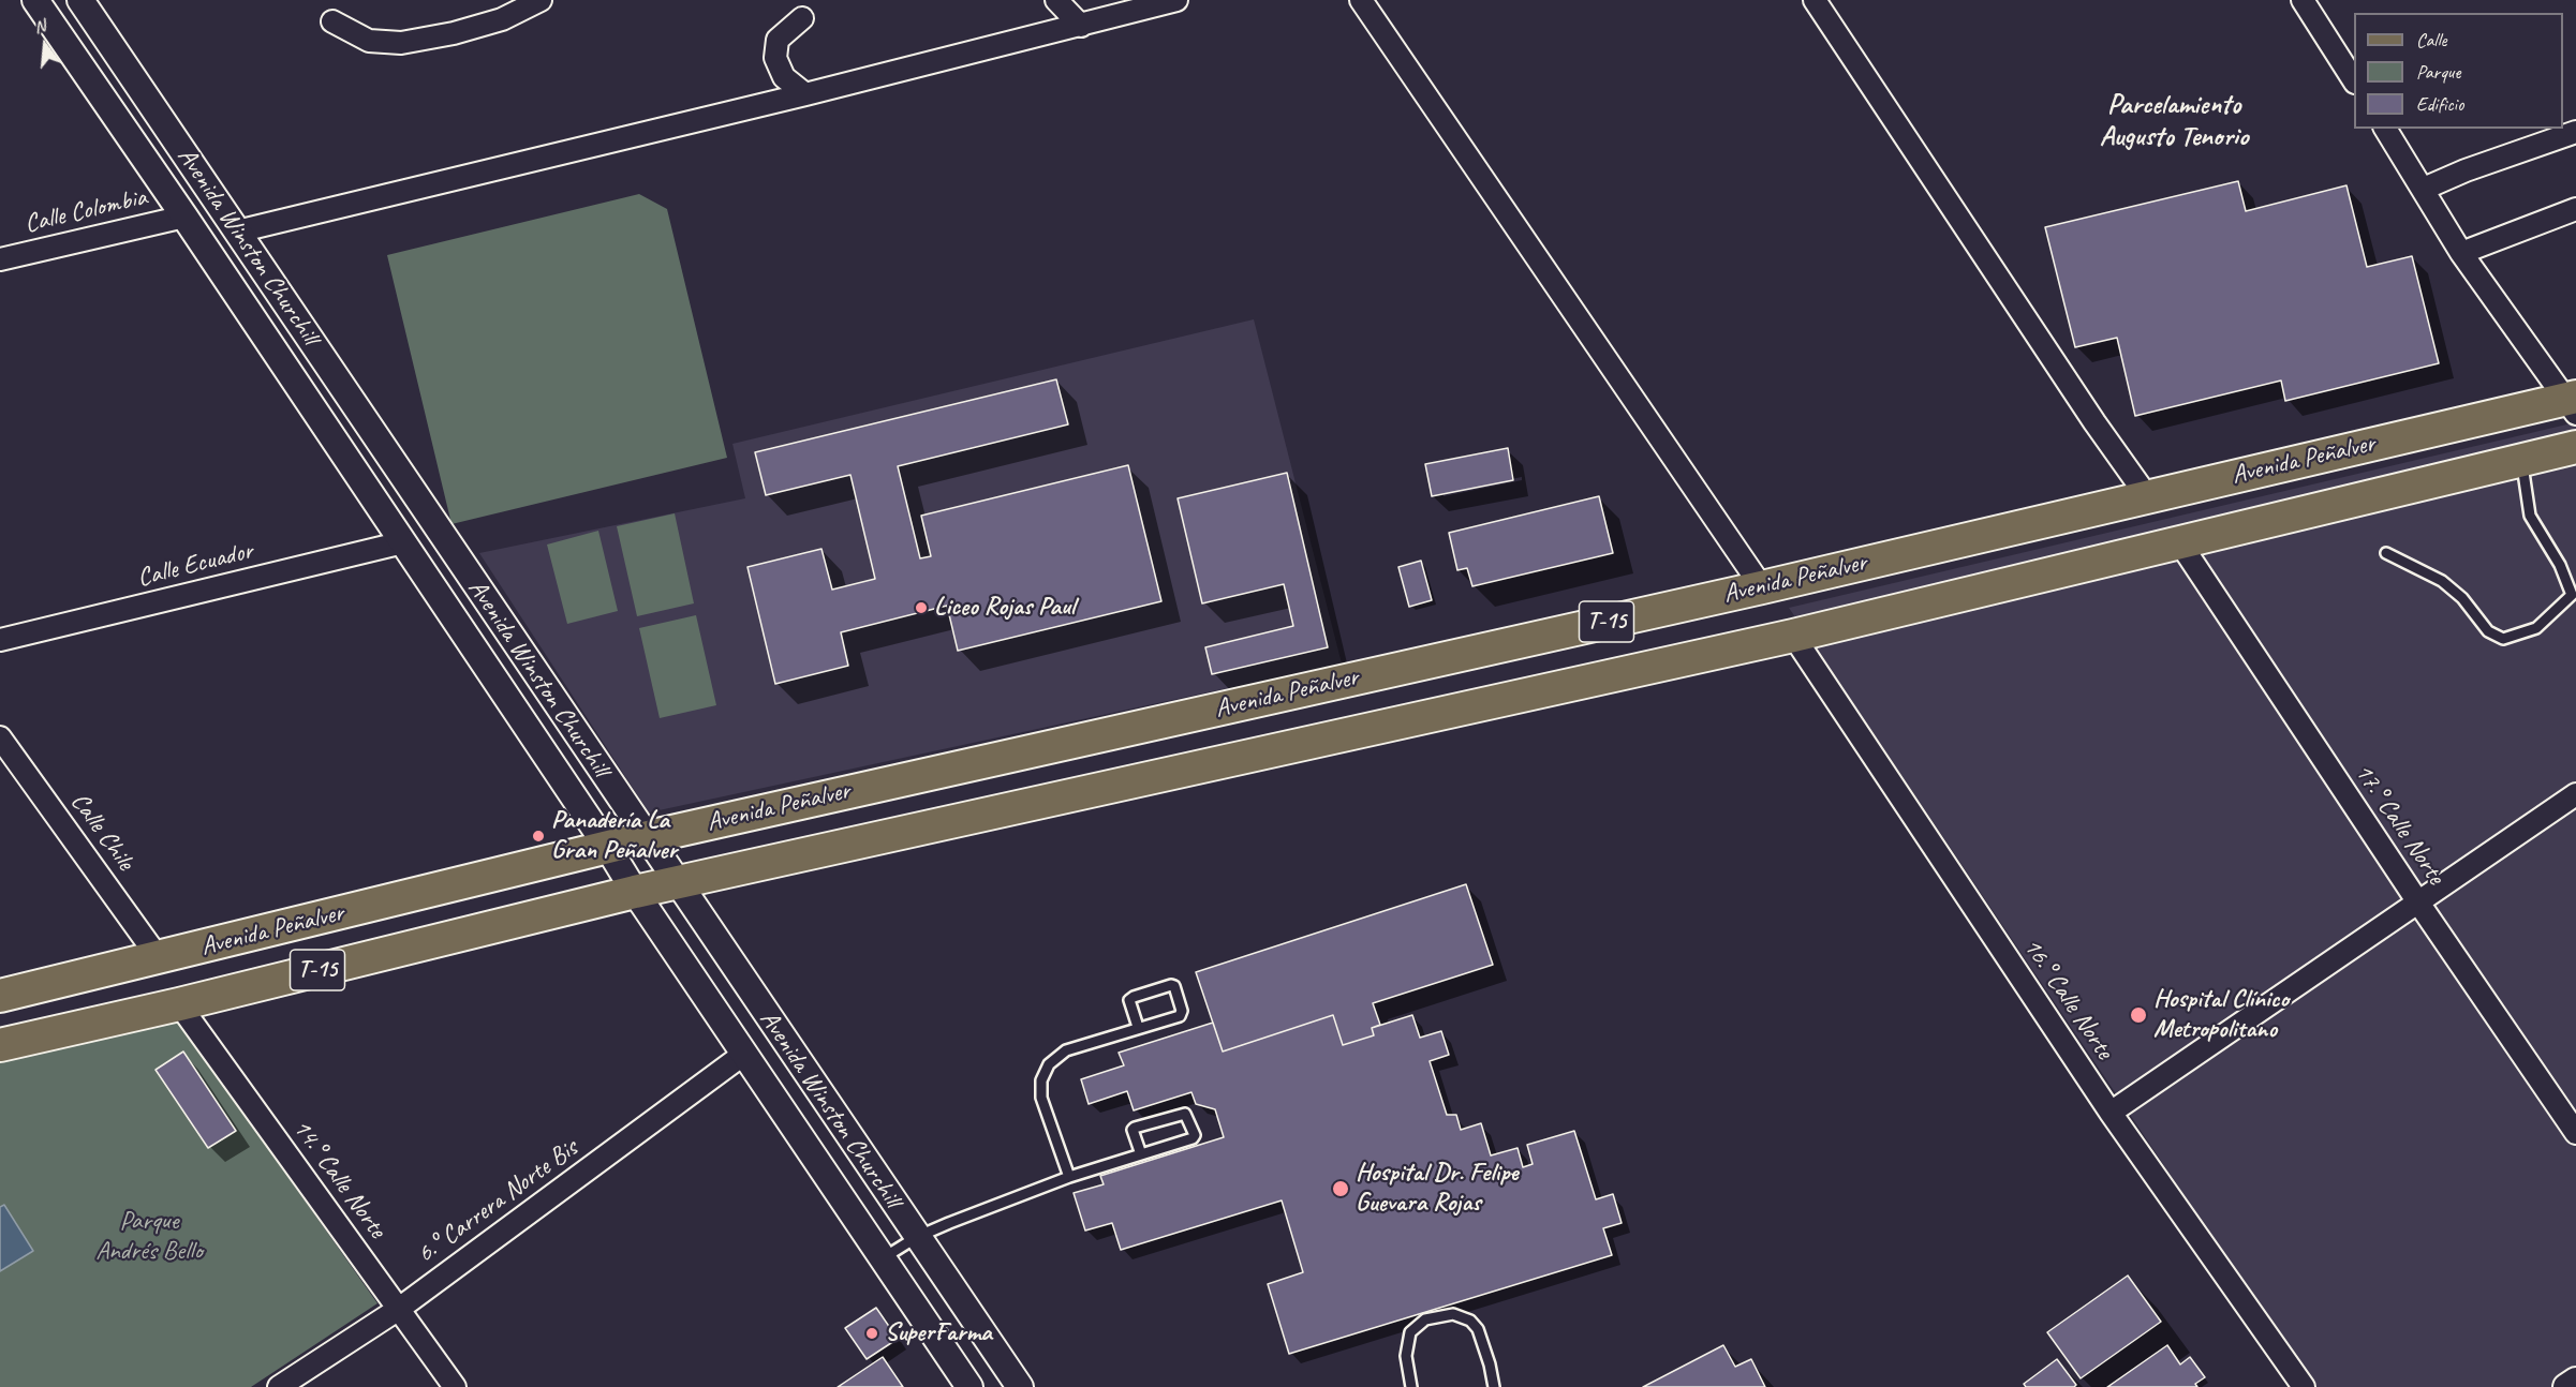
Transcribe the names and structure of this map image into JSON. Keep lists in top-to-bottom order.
{
  "streets": {
    "main road": ["Avenida Peñalver", "T-15"],
    "street": [
      "Calle Colombia",
      "Avenida Winston Churchill",
      "Calle Ecuador",
      "17.° Calle Norte",
      "Calle Chile",
      "16.° Calle Norte",
      "14.° Calle Norte",
      "6.° Carrera Norte Bis"
    ]
  },
  "crossings": [
    ["Calle Colombia", "Avenida Winston Churchill"],
    ["Avenida Winston Churchill", "Avenida Peñalver"],
    ["Avenida Winston Churchill", "Calle Ecuador"],
    ["Avenida Winston Churchill", "6.° Carrera Norte Bis"],
    ["Avenida Peñalver", "17.° Calle Norte"],
    ["Avenida Peñalver", "Calle Chile"],
    ["Avenida Peñalver", "16.° Calle Norte"],
    ["Avenida Peñalver", "14.° Calle Norte"],
    ["14.° Calle Norte", "6.° Carrera Norte Bis"]
  ],
  "districts": ["Parcelamiento Augusto Tenorio"],
  "parks": ["Parque Andrés Bello"],
  "places": [
    "Liceo Rojas Paul",
    "Panadería La Gran Peñalver",
    "Hospital Clínico Metropolitano",
    "Hospital Dr. Felipe Guevara Rojas",
    "SuperFarma"
  ],
  "legend": ["Calle", "Parque", "Edificio"],
  "north": "top"
}
